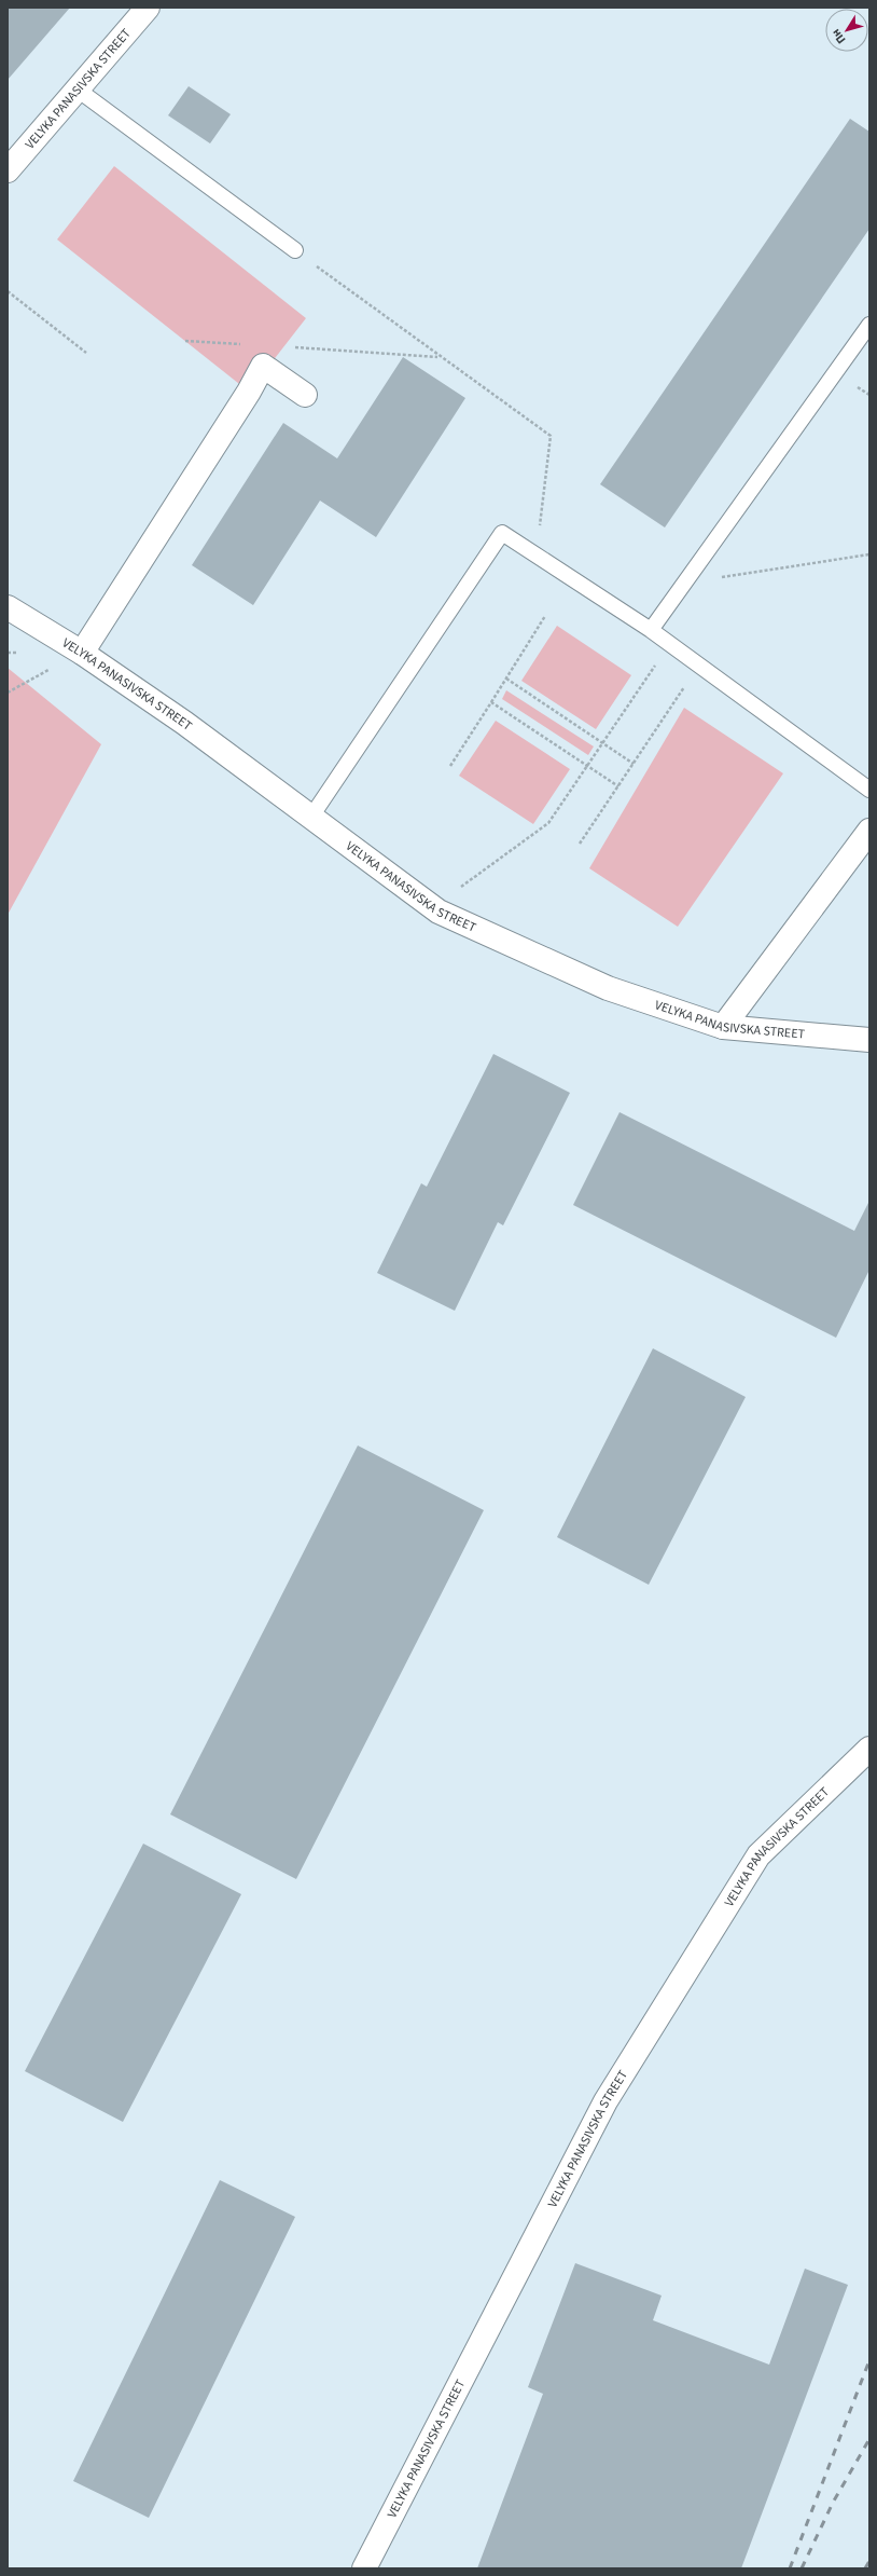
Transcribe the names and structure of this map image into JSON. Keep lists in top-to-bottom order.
{
  "streets": {
    "street": ["VELYKA PANASIVSKA STREET"]
  },
  "north": "bottom left"
}
